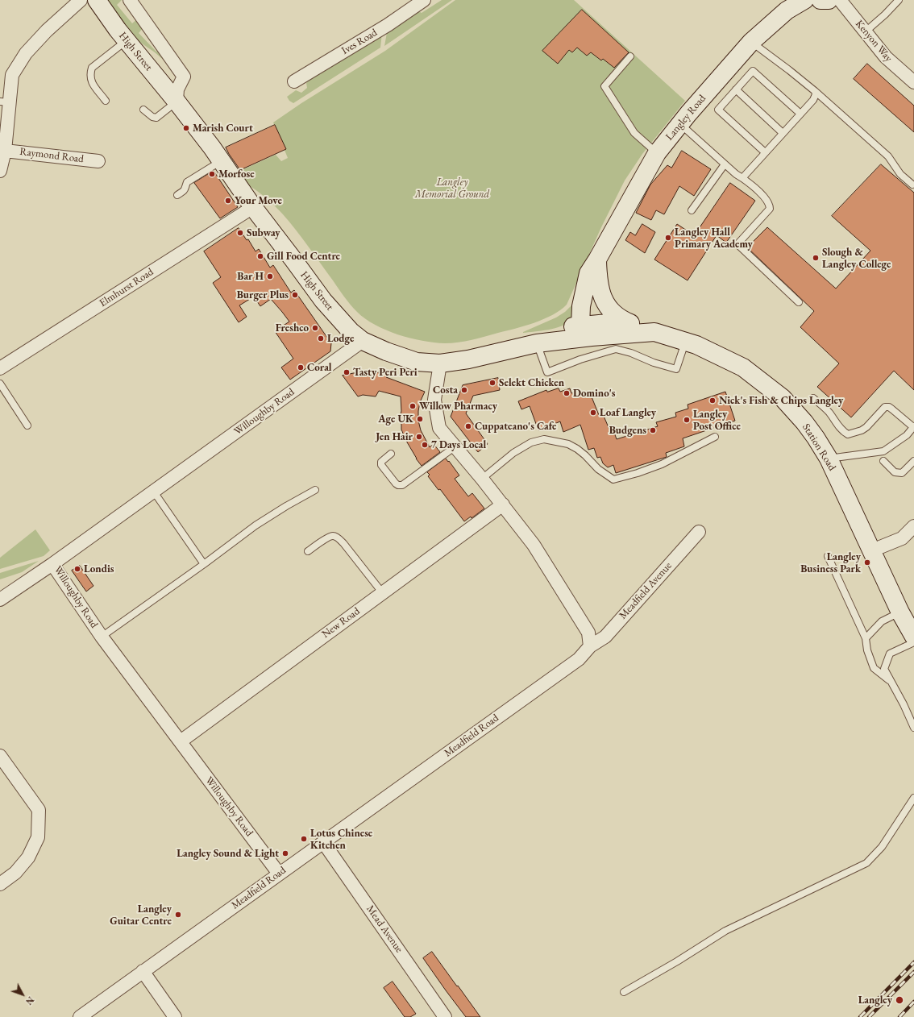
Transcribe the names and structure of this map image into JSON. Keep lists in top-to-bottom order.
{
  "streets": {
    "main road": ["High Street", "Langley Road", "Station Road"],
    "street": [
      "Kenyon Way",
      "Ives Road",
      "Raymond Road",
      "Elmhurst Road",
      "Willoughby Road",
      "Meadfield Avenue",
      "New Road",
      "Meadfield Road",
      "Mead Avenue"
    ]
  },
  "crossings": [
    ["High Street", "Langley Road"],
    ["High Street", "Elmhurst Road"],
    ["High Street", "Willoughby Road"],
    ["High Street", "Station Road"],
    ["Langley Road", "Station Road"],
    ["Willoughby Road", "New Road"],
    ["Willoughby Road", "Meadfield Road"],
    ["Meadfield Avenue", "Meadfield Road"],
    ["Meadfield Road", "Mead Avenue"]
  ],
  "parks": ["Langley Memorial Ground"],
  "places": [
    "Marish Court",
    "Morfose",
    "Your Move",
    "Subway",
    "Langley Hall Primary Academy",
    "Gill Food Centre",
    "Slough & Langley College",
    "Bar H",
    "Burger Plus",
    "Freshco",
    "Lodge",
    "Coral",
    "Tasty Peri Peri",
    "Selekt Chicken",
    "Costa",
    "Domino's",
    "Nick's Fish & Chips Langley",
    "Willow Pharmacy",
    "Loaf Langley",
    "Age UK",
    "Langley Post Office",
    "Cuppateano's Cafe",
    "Budgens",
    "Jen Hair",
    "7 Days Local",
    "Langley Business Park",
    "Londis",
    "Lotus Chinese Kitchen",
    "Langley Sound & Light",
    "Langley Guitar Centre",
    "Langley"
  ],
  "north": "bottom right"
}
